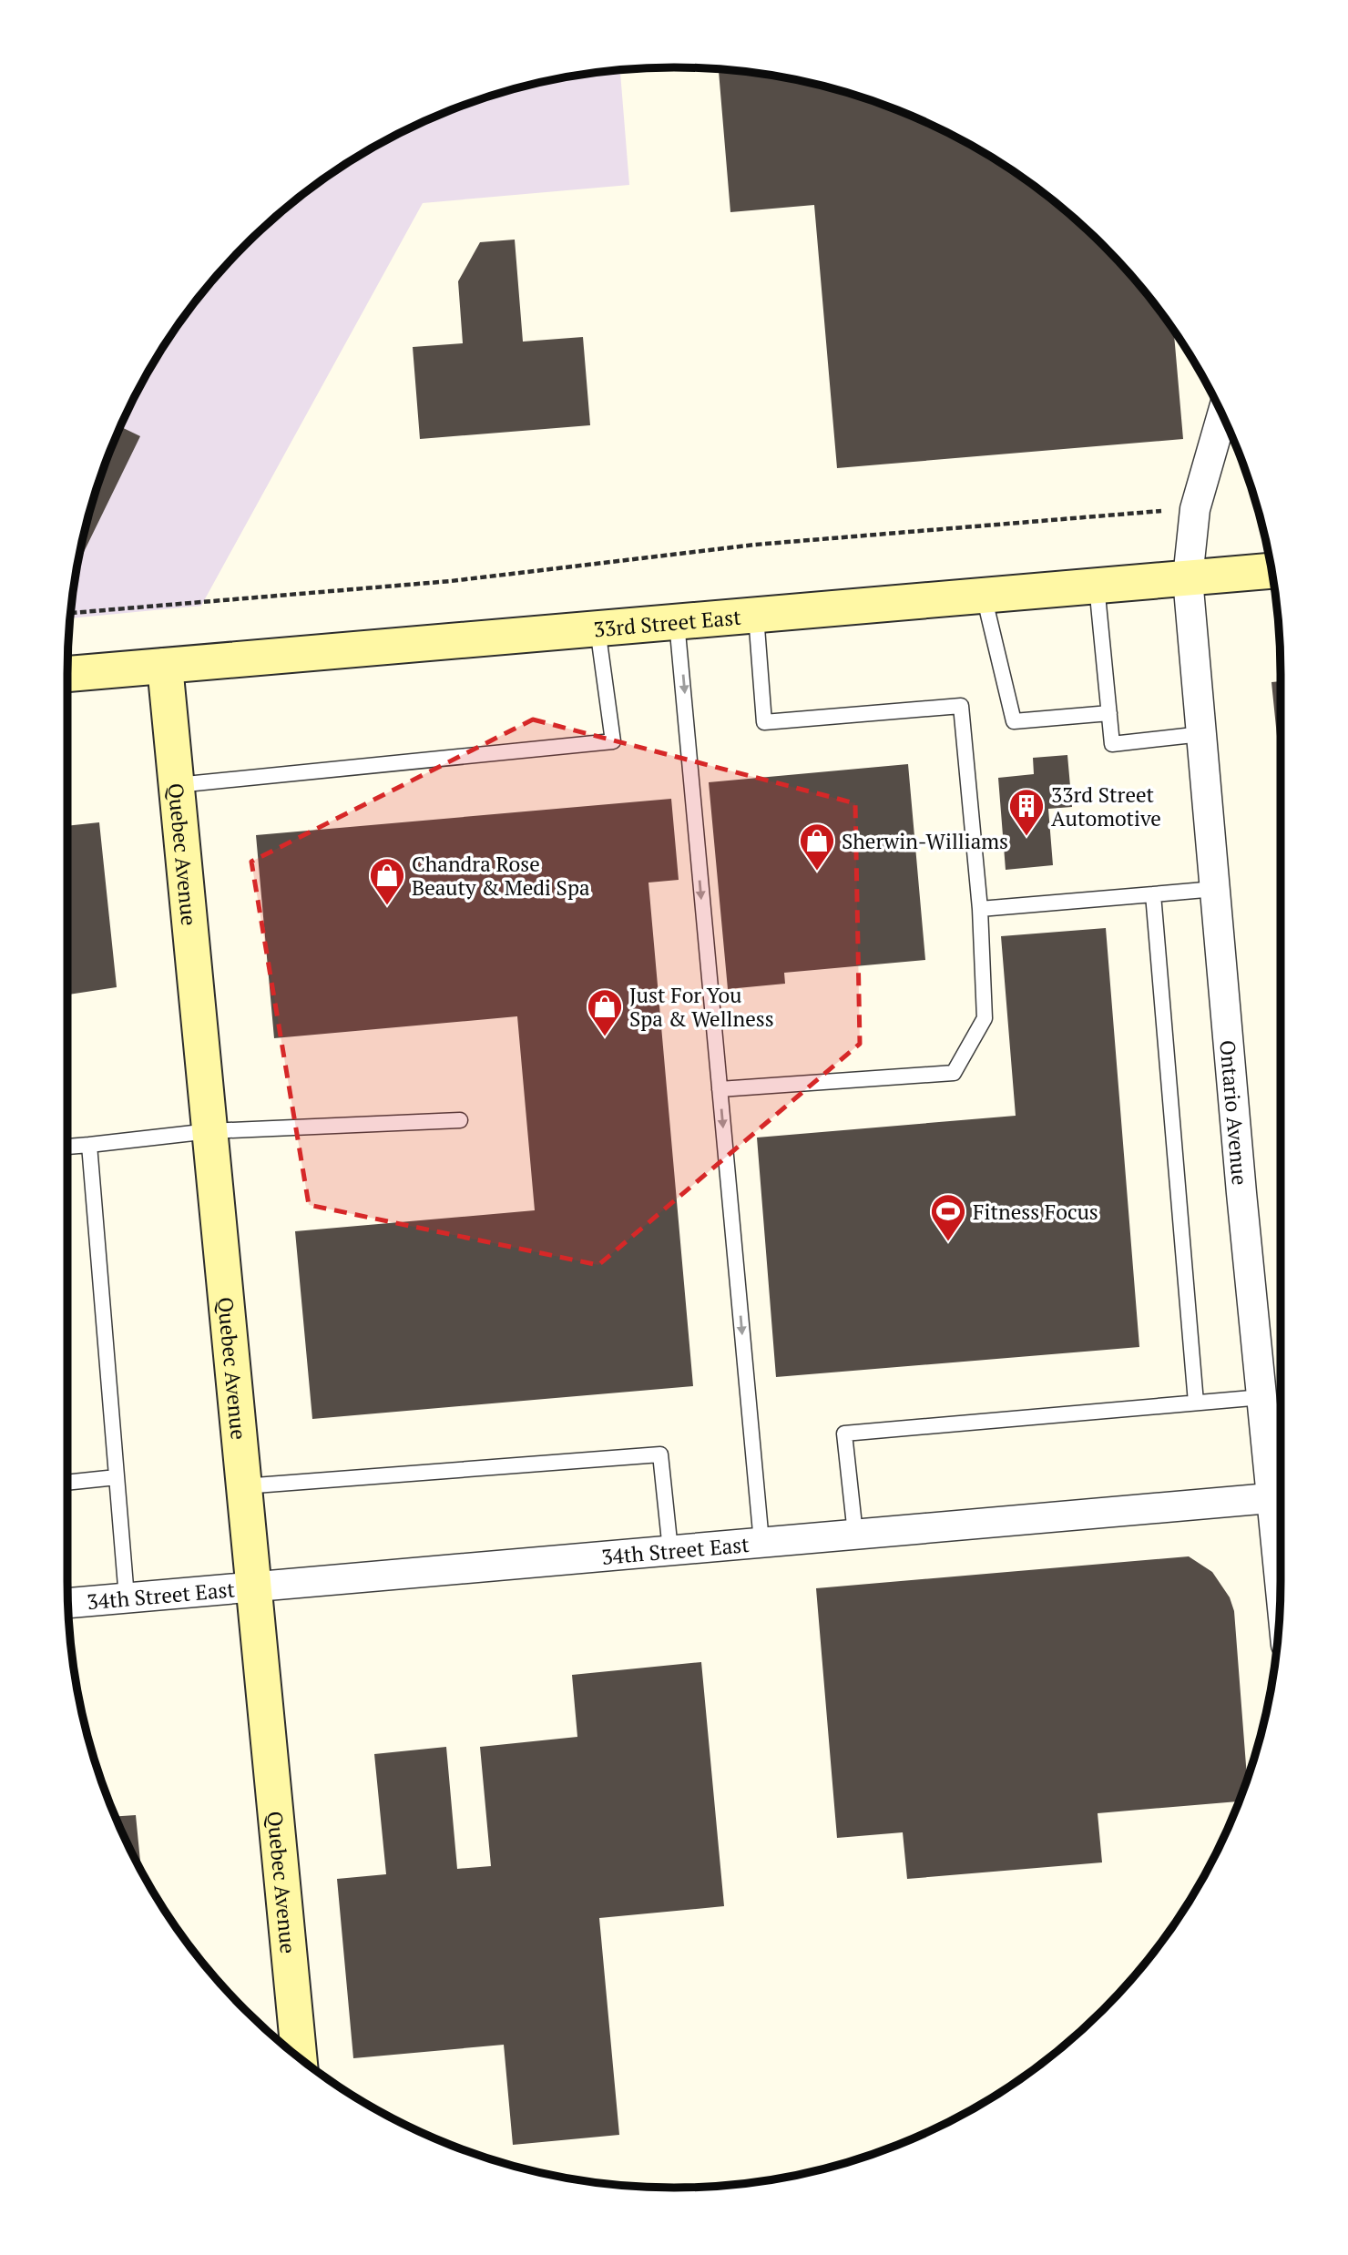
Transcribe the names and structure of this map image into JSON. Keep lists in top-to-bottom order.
{
  "streets": {
    "street": [
      "33rd Street East",
      "Quebec Avenue",
      "Ontario Avenue",
      "34th Street East"
    ]
  },
  "crossings": [
    ["33rd Street East", "Quebec Avenue"],
    ["33rd Street East", "Ontario Avenue"],
    ["Quebec Avenue", "34th Street East"]
  ],
  "places": {
    "building": ["33rd Street Automotive"],
    "shop": ["Sherwin-Williams", "Chandra Rose Beauty & Medi Spa", "Just For You Spa & Wellness"],
    "sports": ["Fitness Focus"]
  }
}
